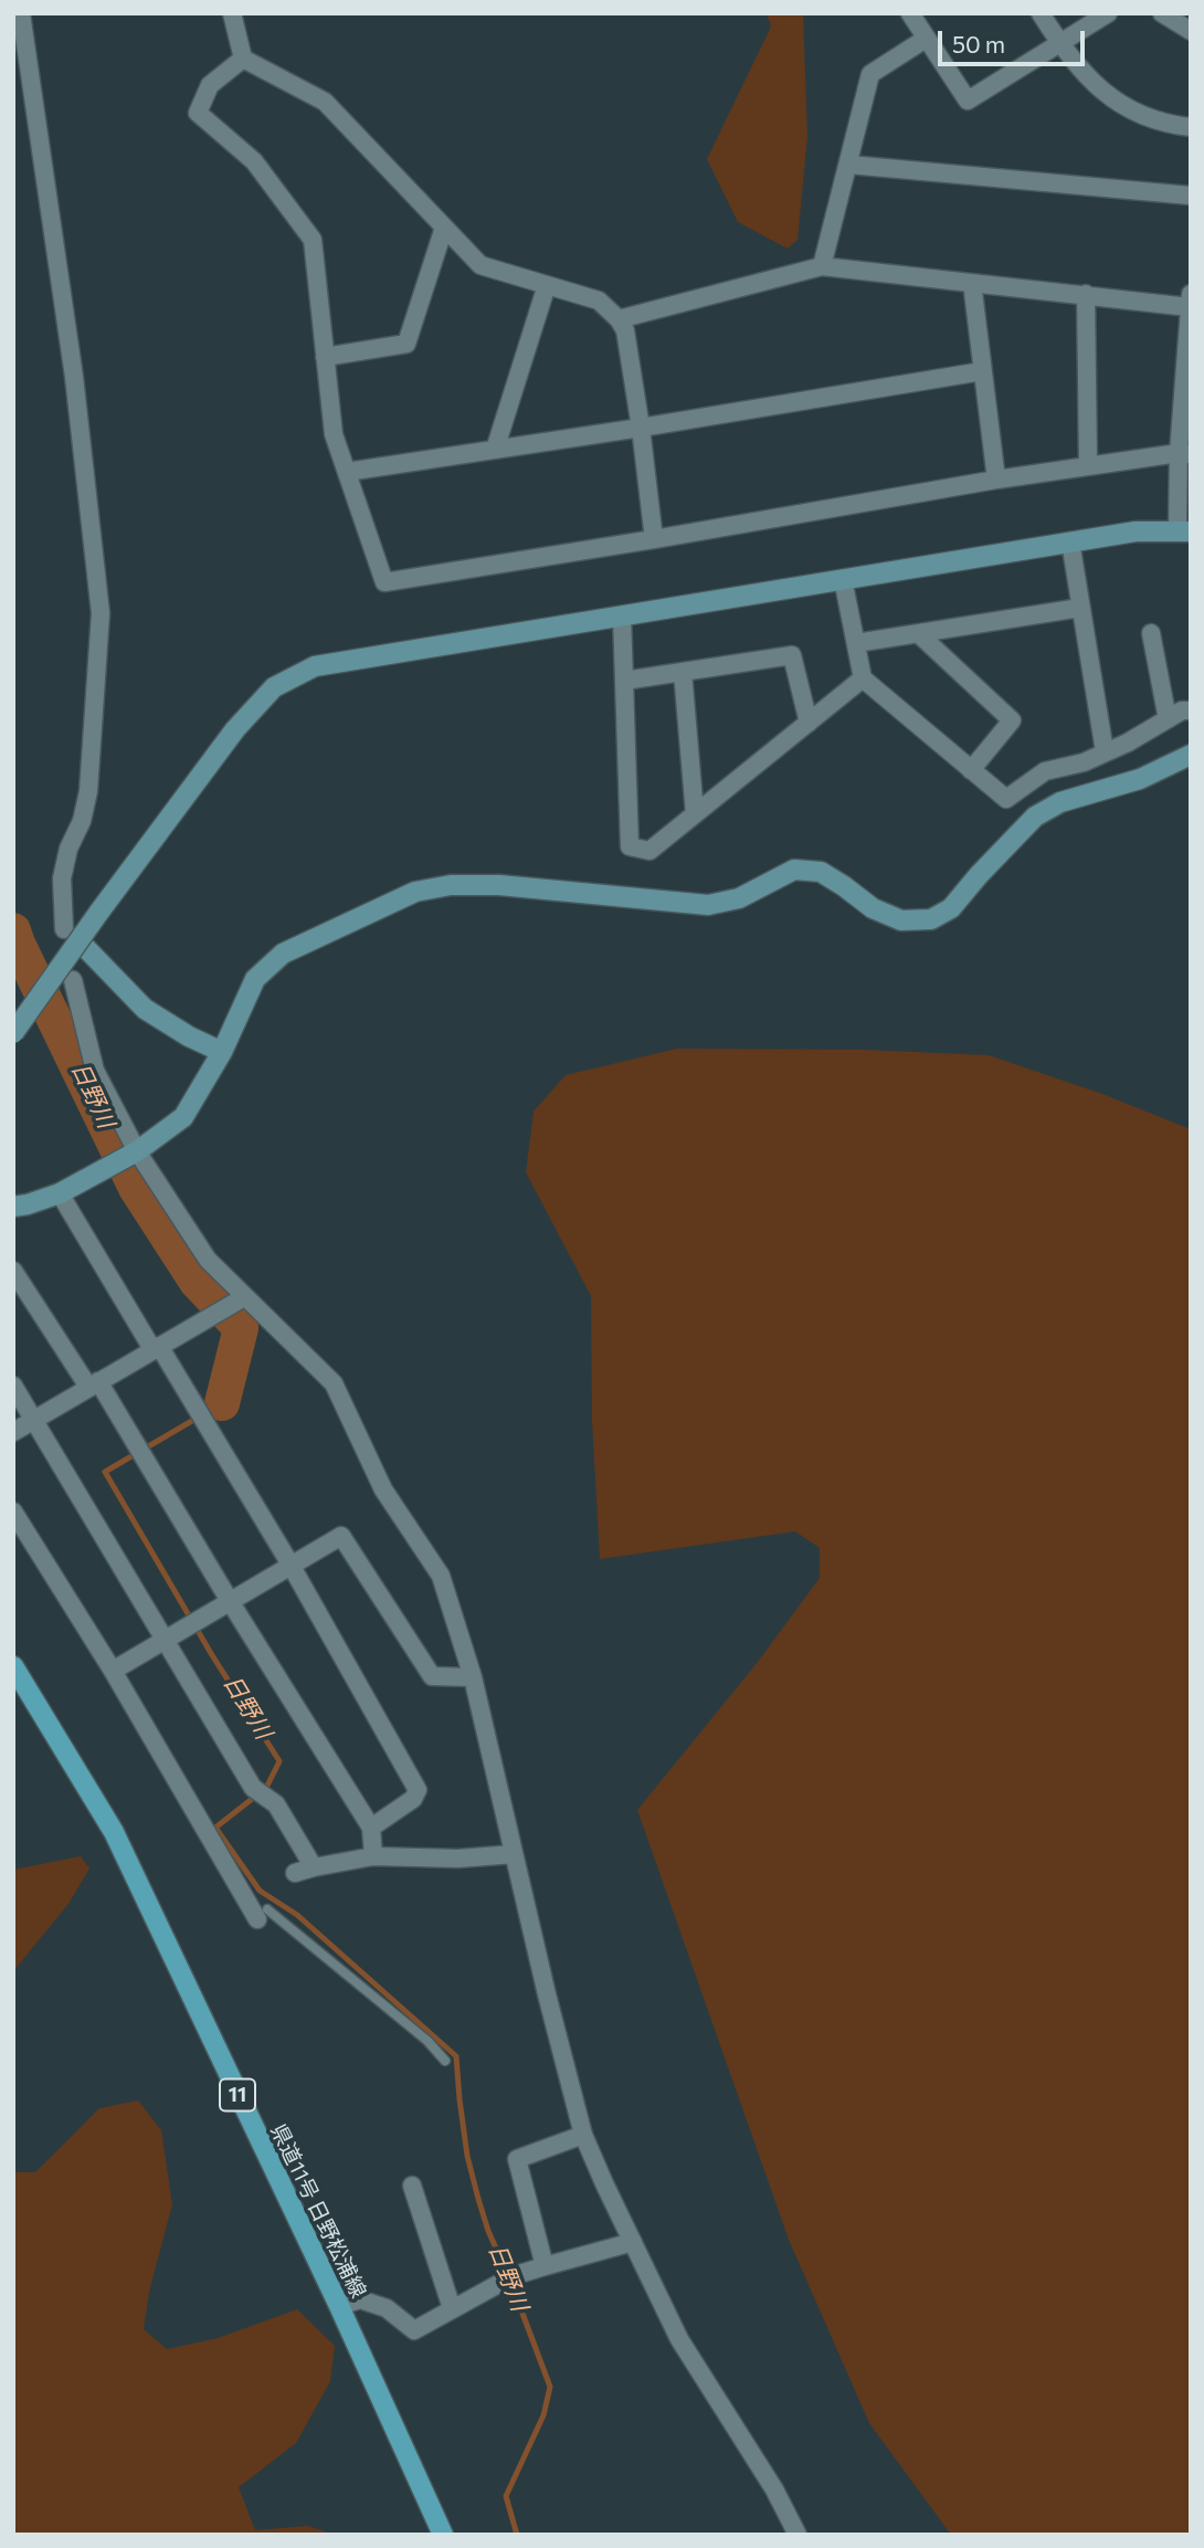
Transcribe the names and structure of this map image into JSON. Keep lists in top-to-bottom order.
{
  "streets": {
    "main road": ["11", "県道11号 日野松浦線"]
  },
  "water": ["日野川"],
  "scale_bar": "50 m"
}
